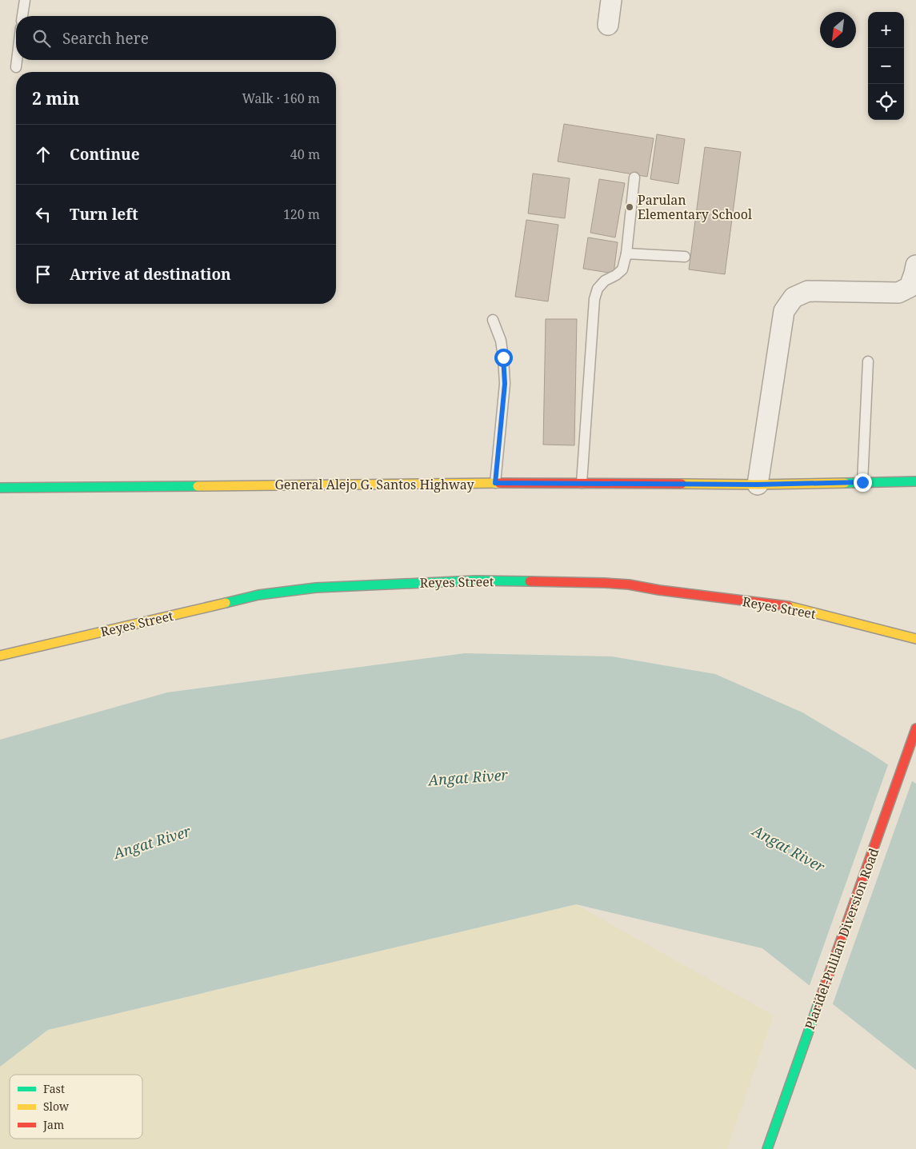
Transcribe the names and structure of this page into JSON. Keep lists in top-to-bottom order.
{
  "streets": {
    "main road": ["General Alejo G. Santos Highway", "Reyes Street", "Plaridel-Pulilan Diversion Road"]
  },
  "water": ["Angat River"],
  "places": ["Parulan Elementary School"],
  "legend": ["Fast", "Slow", "Jam"],
  "north": "bottom left",
  "page": {
    "map_buttons": ["+", "−"],
    "search": "Search here",
    "heading": ["2 min", "Walk · 160 m"],
    "list": [
      ["Continue", "40 m"],
      ["Turn left", "120 m"],
      "Arrive at destination"
    ]
  }
}
